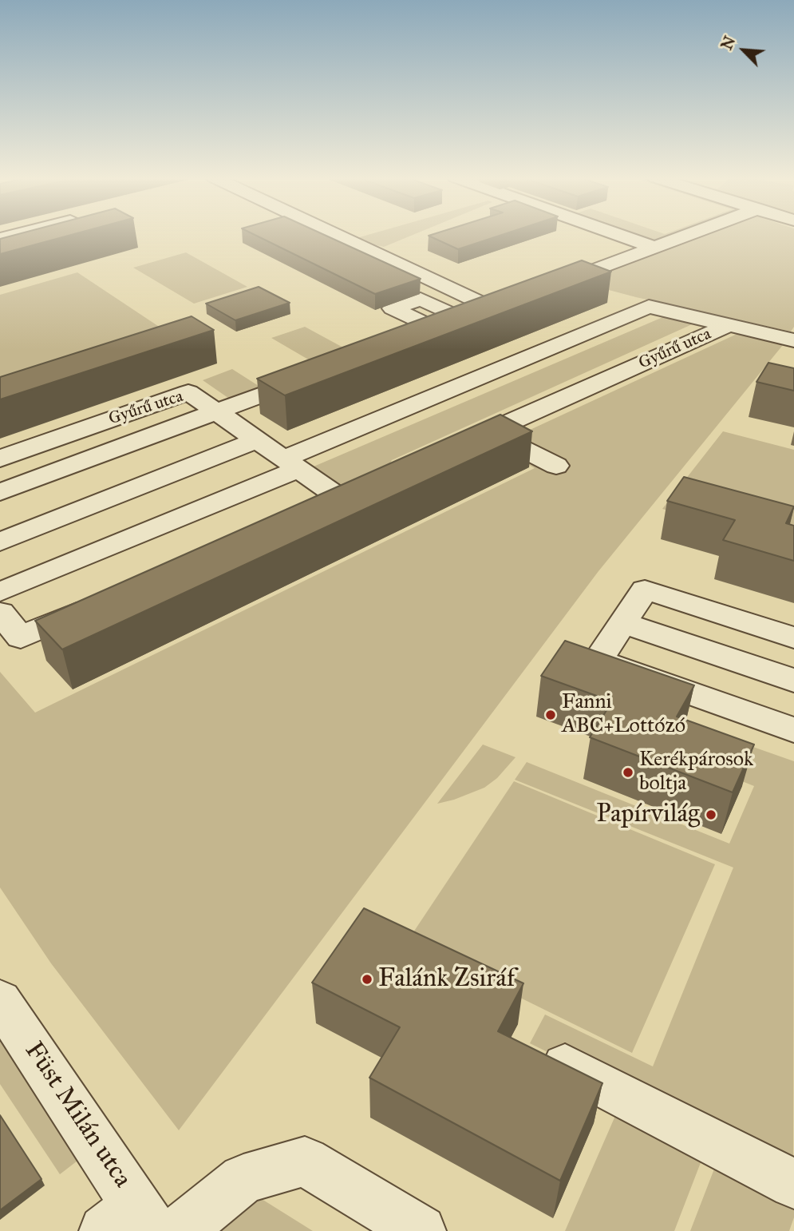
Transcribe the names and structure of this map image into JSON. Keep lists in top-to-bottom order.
{
  "streets": {
    "street": ["Gyűrű utca", "Füst Milán utca"]
  },
  "places": [
    "Fanni ABC+Lottózó",
    "Kerékpárosok boltja",
    "Papírvilág",
    "Falánk Zsiráf"
  ],
  "north": "top left"
}
